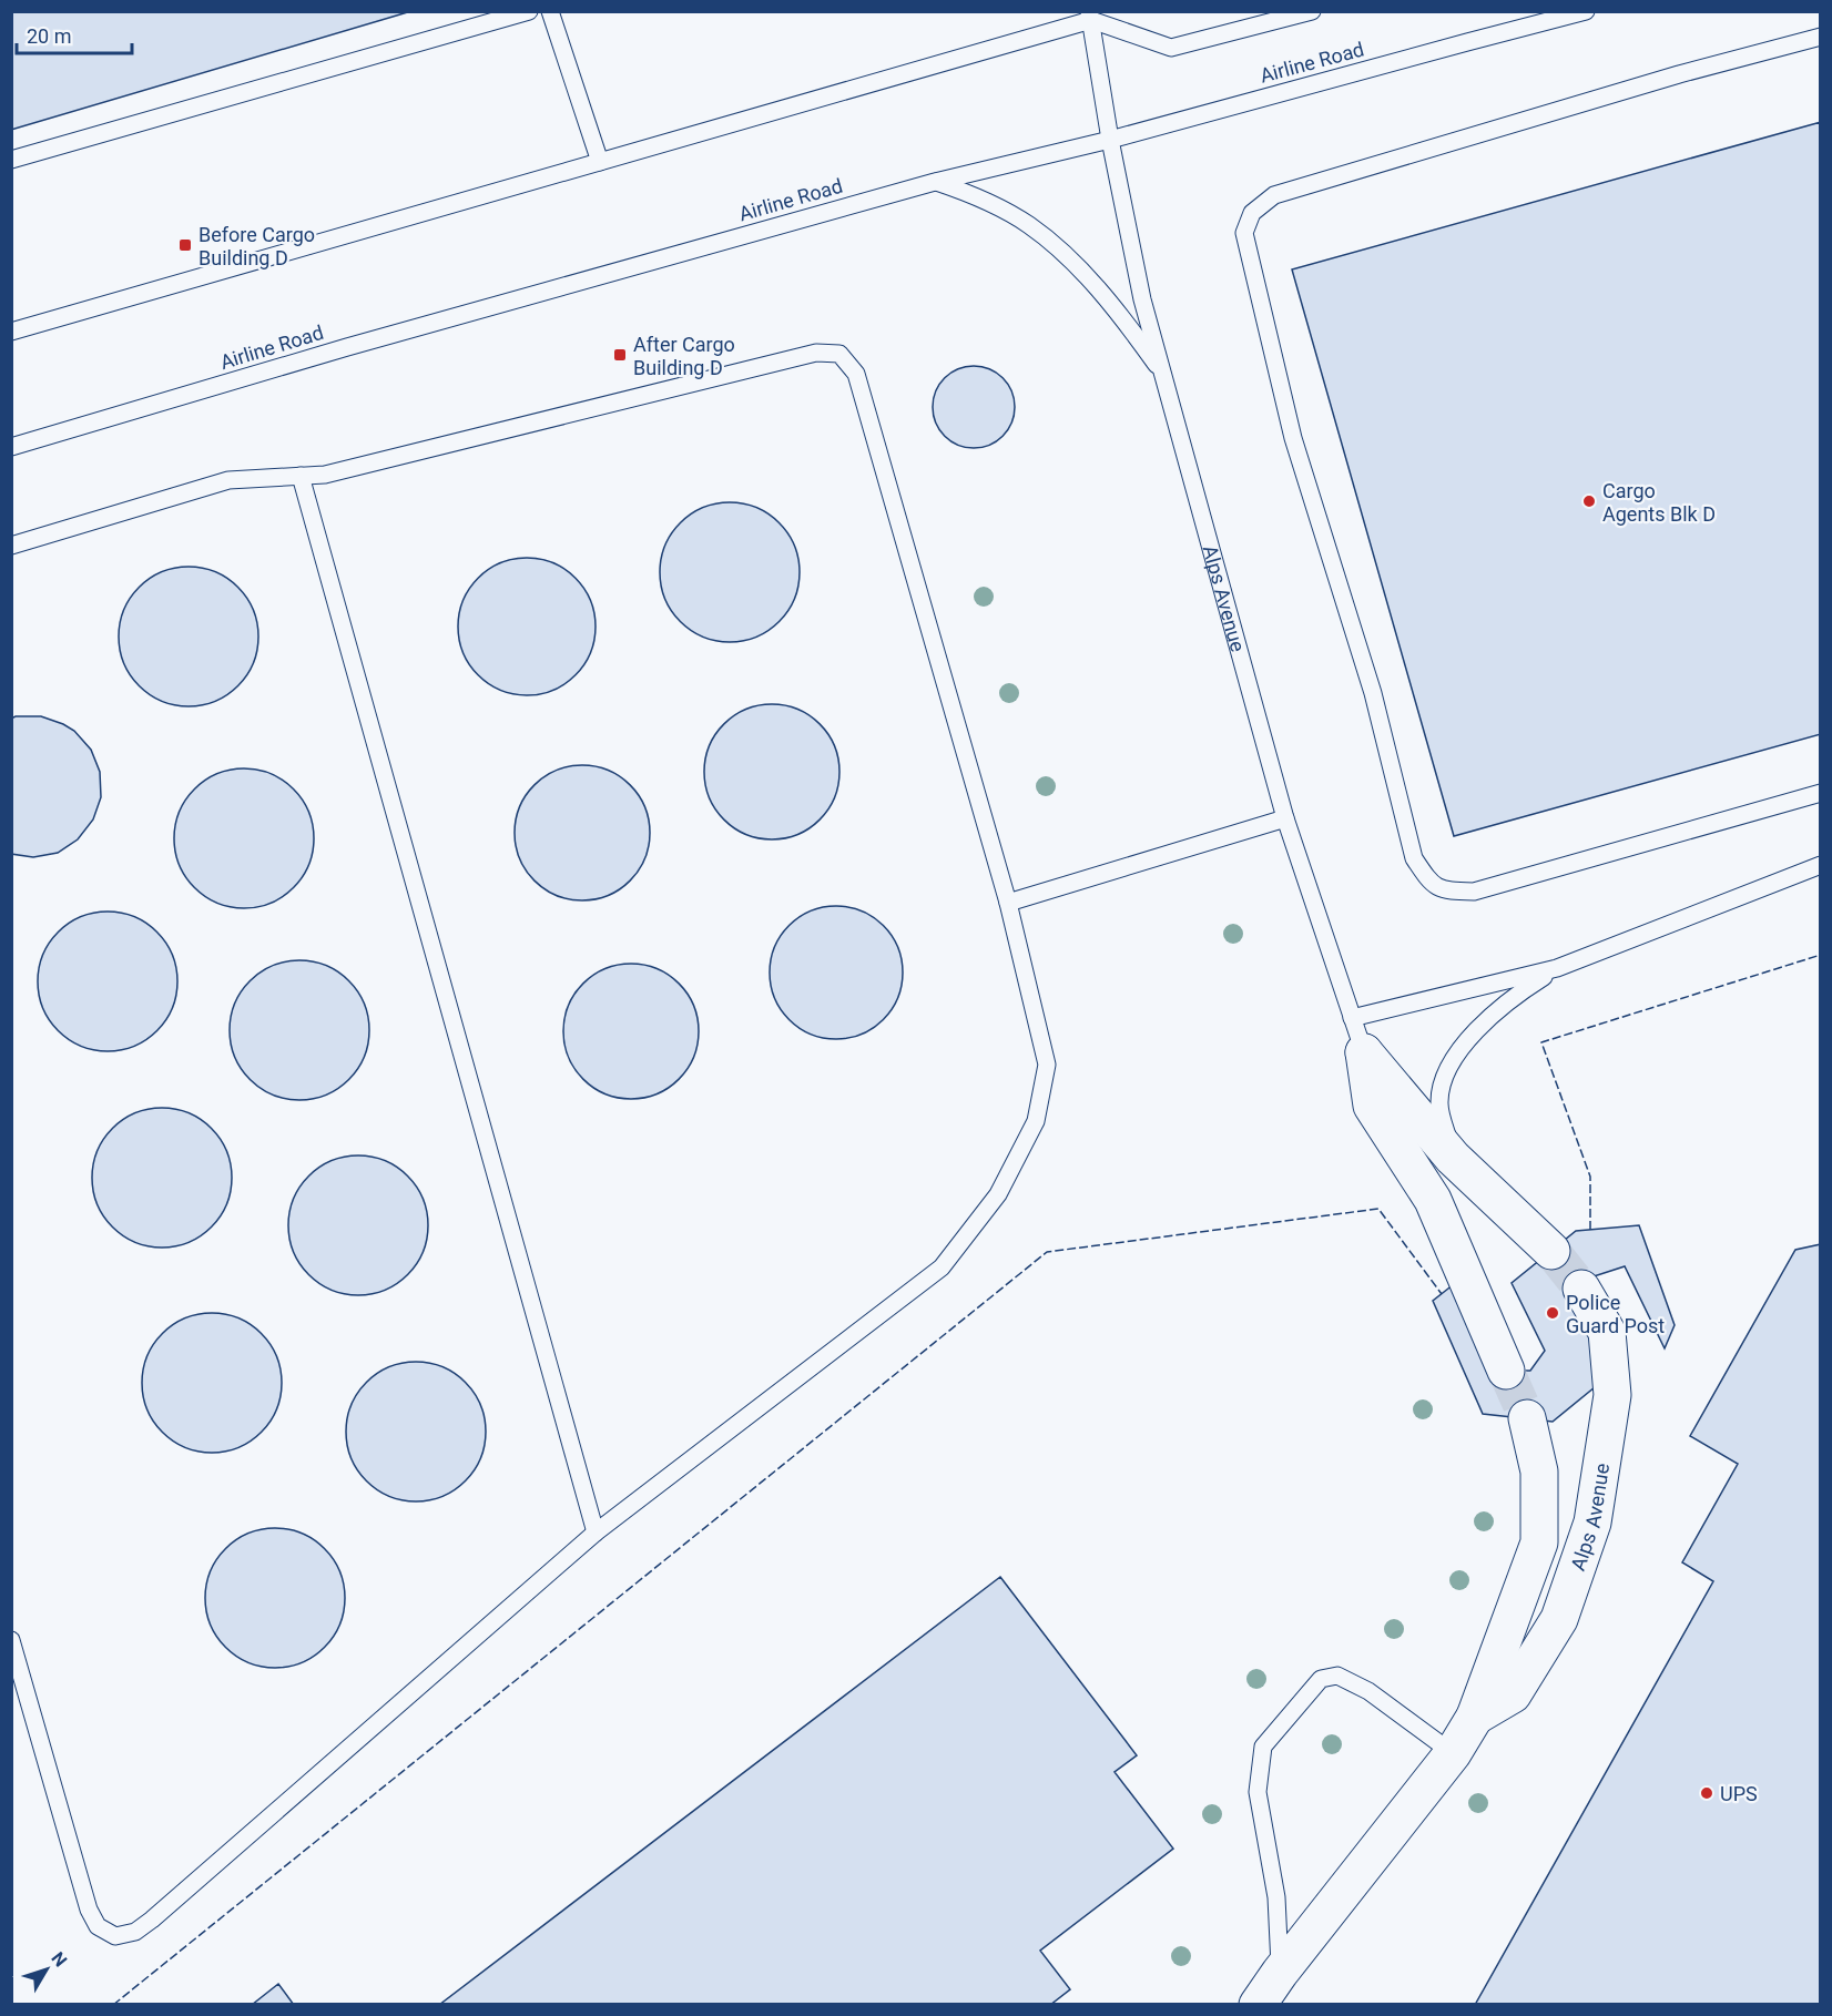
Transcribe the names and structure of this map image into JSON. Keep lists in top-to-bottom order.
{
  "streets": {
    "street": ["Alps Avenue"],
    "lane": ["Airline Road"]
  },
  "crossings": [
    ["Airline Road", "Alps Avenue"]
  ],
  "places": {
    "transit": ["Before Cargo Building D", "After Cargo Building D"],
    "other": ["Cargo Agents Blk D", "Police Guard Post", "UPS"]
  },
  "scale_bar": "20 m",
  "north": "top right"
}
